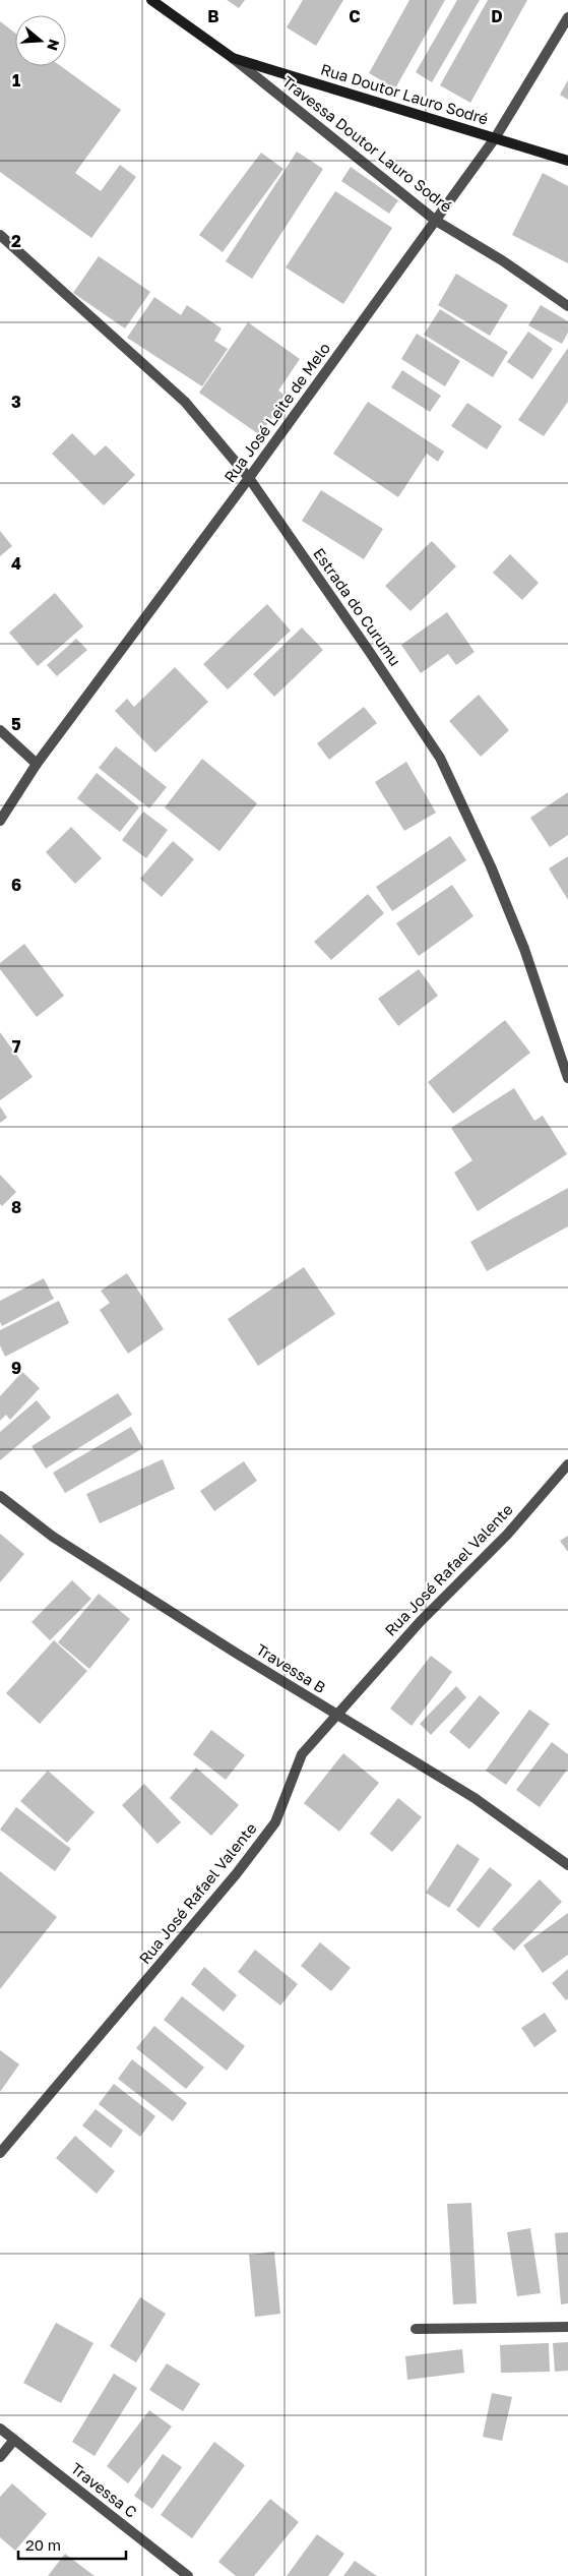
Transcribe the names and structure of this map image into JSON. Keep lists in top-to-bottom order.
{
  "streets": {
    "street": [
      "Rua Doutor Lauro Sodré",
      "Travessa Doutor Lauro Sodré",
      "Rua José Leite de Melo",
      "Estrada do Curumu",
      "Rua José Rafael Valente",
      "Travessa B",
      "Travessa C"
    ]
  },
  "crossings": [
    ["Rua Doutor Lauro Sodré", "Travessa Doutor Lauro Sodré"],
    ["Rua Doutor Lauro Sodré", "Rua José Leite de Melo"],
    ["Travessa Doutor Lauro Sodré", "Rua José Leite de Melo"],
    ["Rua José Leite de Melo", "Estrada do Curumu"],
    ["Rua José Rafael Valente", "Travessa B"]
  ],
  "scale_bar": "20 m",
  "north": "right",
  "grid": {
    "columns": ["B", "C", "D"],
    "rows": [
      "1",
      "2",
      "3",
      "4",
      "5",
      "6",
      "7",
      "8",
      "9"
    ]
  }
}
